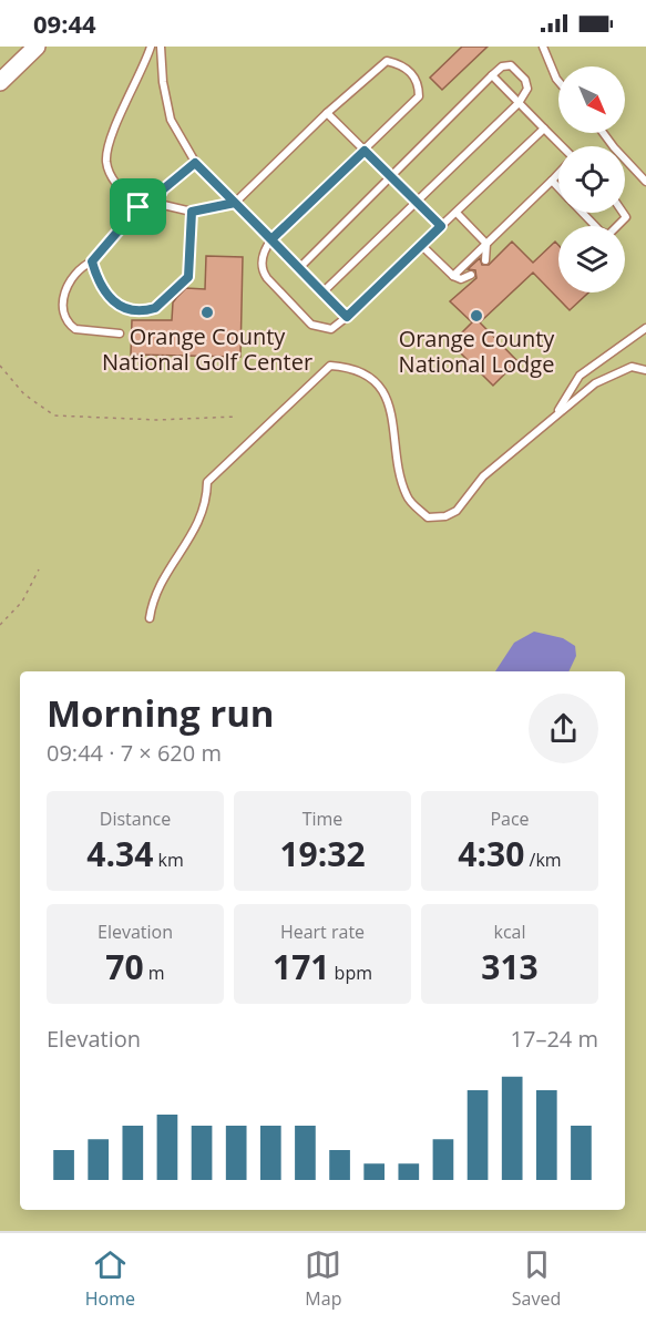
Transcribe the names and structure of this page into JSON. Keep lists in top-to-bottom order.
{
  "places": ["Orange County National Golf Center", "Orange County National Lodge"],
  "north": "bottom right",
  "page": {
    "status": "09:44",
    "heading": ["Morning run", "09:44 · 7 × 620 m"],
    "stats": [
      ["Distance", "4.34 km"],
      ["Time", "19:32"],
      ["Pace", "4:30 /km"],
      ["Elevation", "70 m"],
      ["Heart rate", "171 bpm"],
      ["kcal", "313"]
    ],
    "chart": ["Elevation", "17–24 m"],
    "tabs": ["Home", "Map", "Saved"]
  }
}
